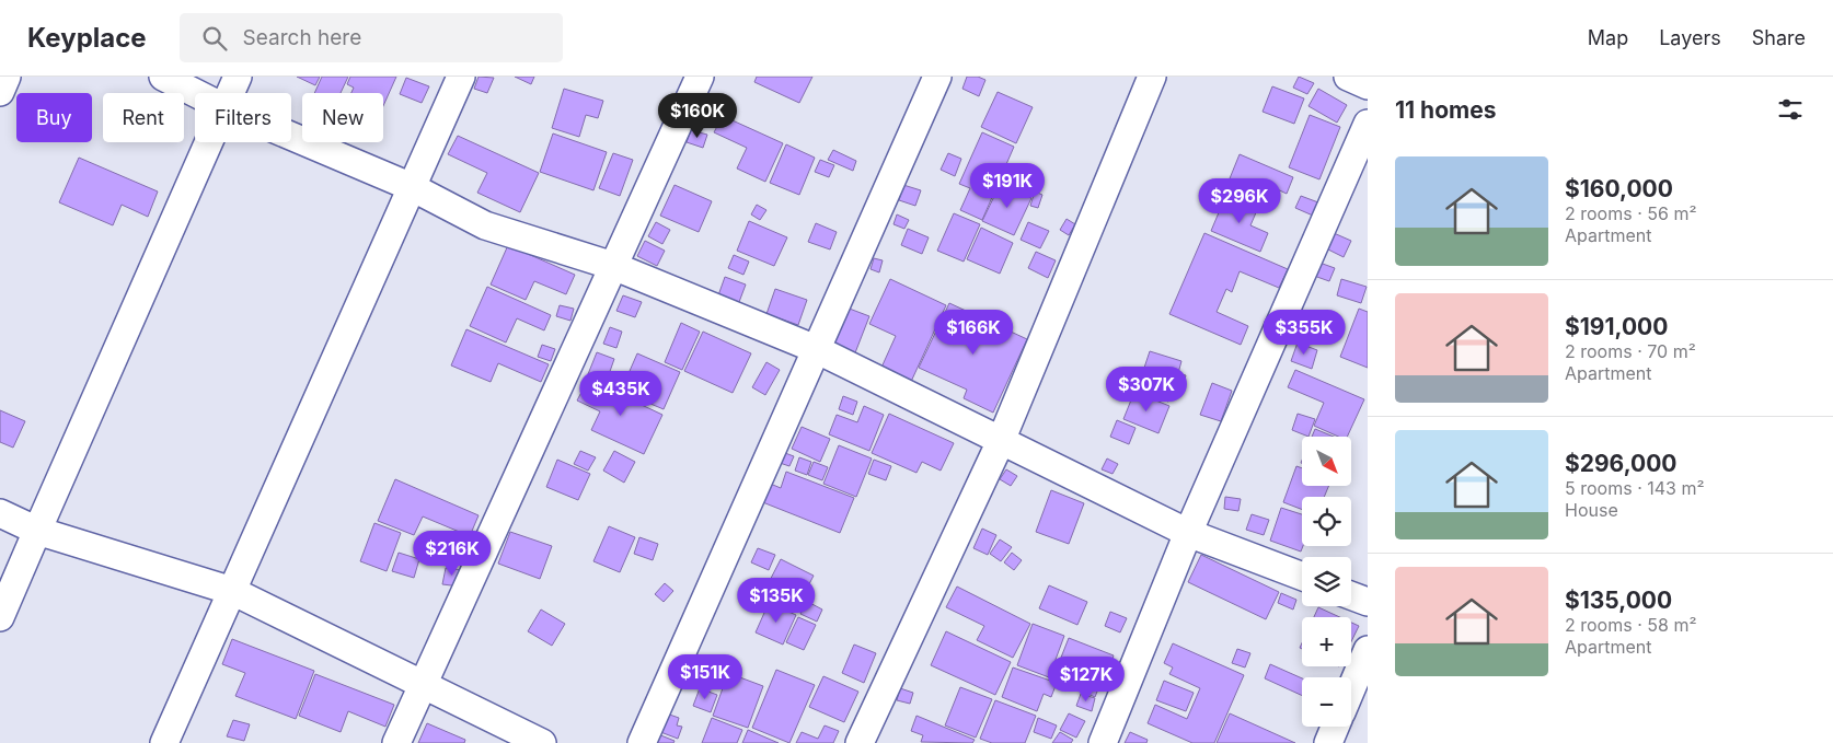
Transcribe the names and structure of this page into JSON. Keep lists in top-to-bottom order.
{
  "north": "bottom right",
  "page": {
    "header": "Keyplace",
    "search": "Search here",
    "nav": ["Map", "Layers", "Share"],
    "heading": "11 homes",
    "price": [
      "$160K",
      "$191K",
      "$296K",
      "$166K",
      "$355K",
      "$307K",
      "$435K",
      "$216K",
      "$135K",
      "$151K",
      "$127K"
    ],
    "chip": [
      "Buy",
      "Rent",
      "Filters",
      "New"
    ],
    "list": [
      {
        "name": "$160,000",
        "note": "2 rooms · 56 m² · Apartment"
      },
      {
        "name": "$191,000",
        "note": "2 rooms · 70 m² · Apartment"
      },
      {
        "name": "$296,000",
        "note": "5 rooms · 143 m² · House"
      },
      {
        "name": "$135,000",
        "note": "2 rooms · 58 m² · Apartment"
      }
    ],
    "map_buttons": ["+", "−"]
  }
}
